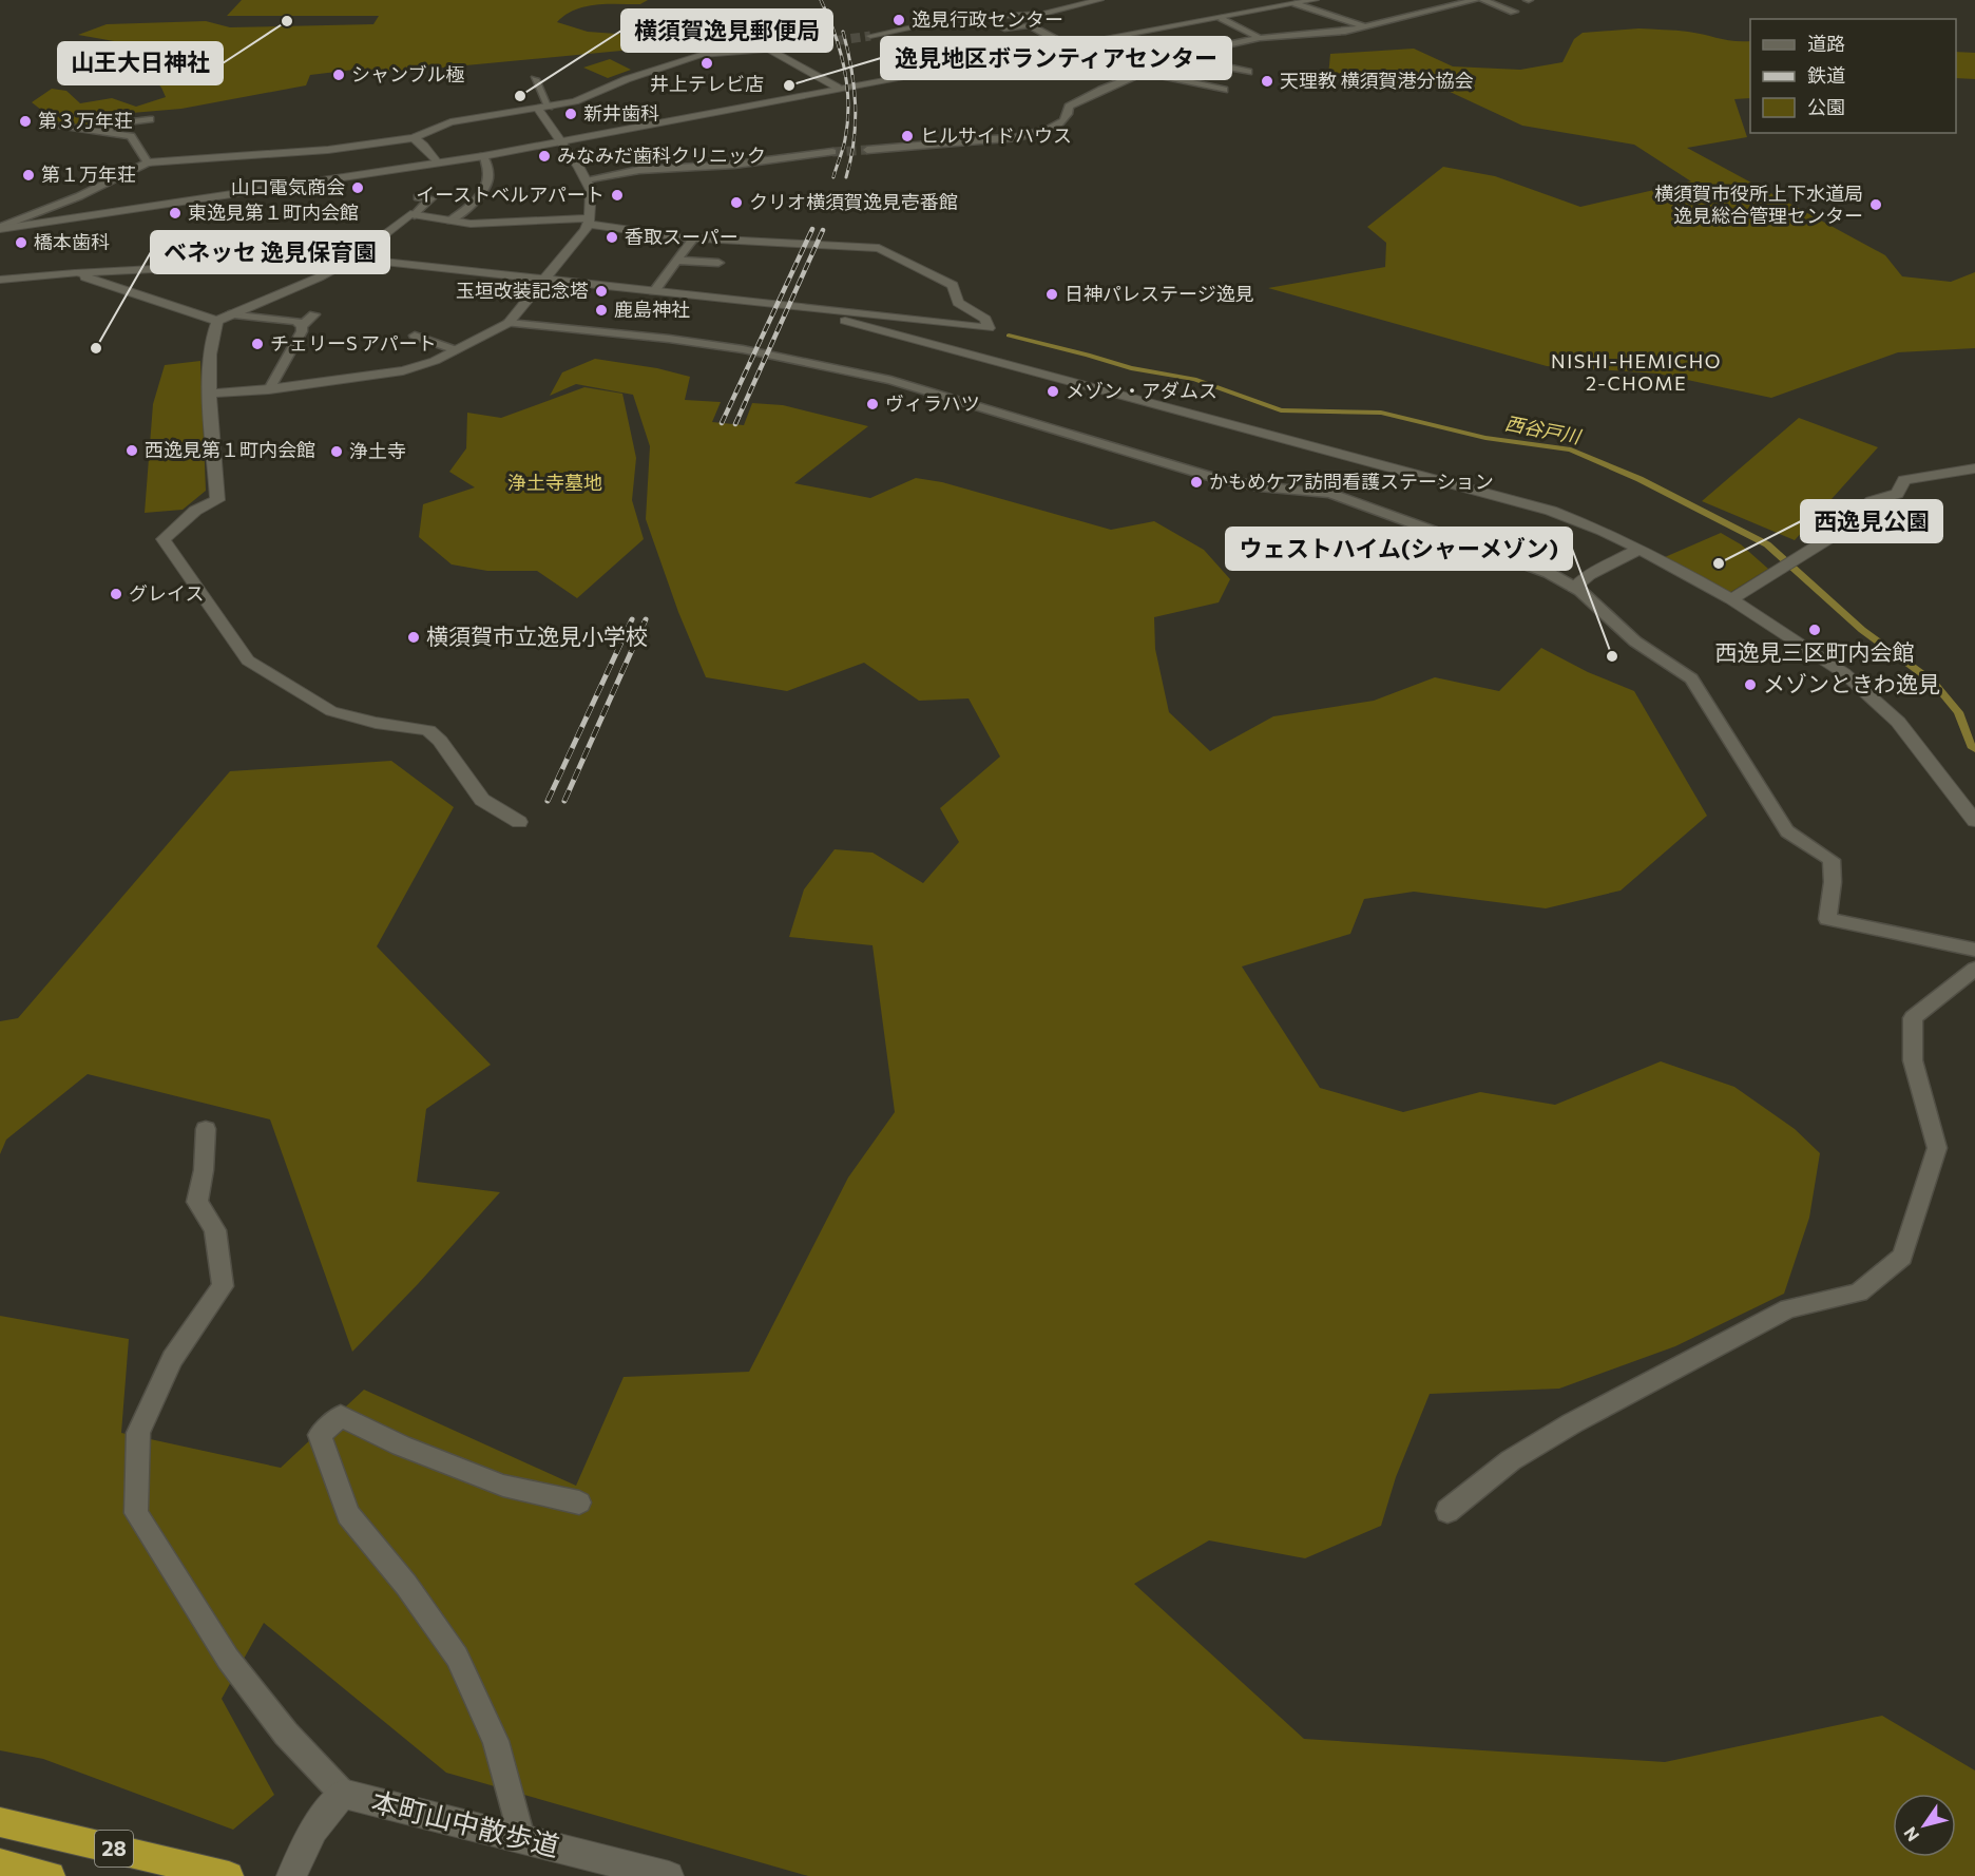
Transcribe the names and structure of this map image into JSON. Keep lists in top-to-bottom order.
{
  "streets": {
    "highway": ["28"],
    "street": ["本町山中散歩道"]
  },
  "districts": ["NISHI-HEMICHO 2-CHOME"],
  "water": ["西谷戸川"],
  "parks": ["浄土寺墓地"],
  "places": [
    "逸見行政センター",
    "山王大日神社",
    "井上テレビ店",
    "シャンブル極",
    "天理教 横須賀港分協会",
    "逸見地区ボランティアセンター",
    "横須賀逸見郵便局",
    "新井歯科",
    "第３万年荘",
    "ヒルサイドハウス",
    "みなみだ歯科クリニック",
    "第１万年荘",
    "山口電気商会",
    "イーストベルアパート",
    "クリオ横須賀逸見壱番館",
    "横須賀市役所上下水道局 逸見総合管理センター",
    "東逸見第１町内会館",
    "香取スーパー",
    "橋本歯科",
    "玉垣改装記念塔",
    "日神パレステージ逸見",
    "鹿島神社",
    "チェリーS アパート",
    "ベネッセ 逸見保育園",
    "メゾン・アダムス",
    "ヴィラハツ",
    "西逸見第１町内会館",
    "浄土寺",
    "かもめケア訪問看護ステーション",
    "西逸見公園",
    "グレイス",
    "西逸見三区町内会館",
    "横須賀市立逸見小学校",
    "ウェストハイム(シャーメゾン)",
    "メゾンときわ逸見"
  ],
  "legend": ["道路", "鉄道", "公園"],
  "north": "bottom left"
}
